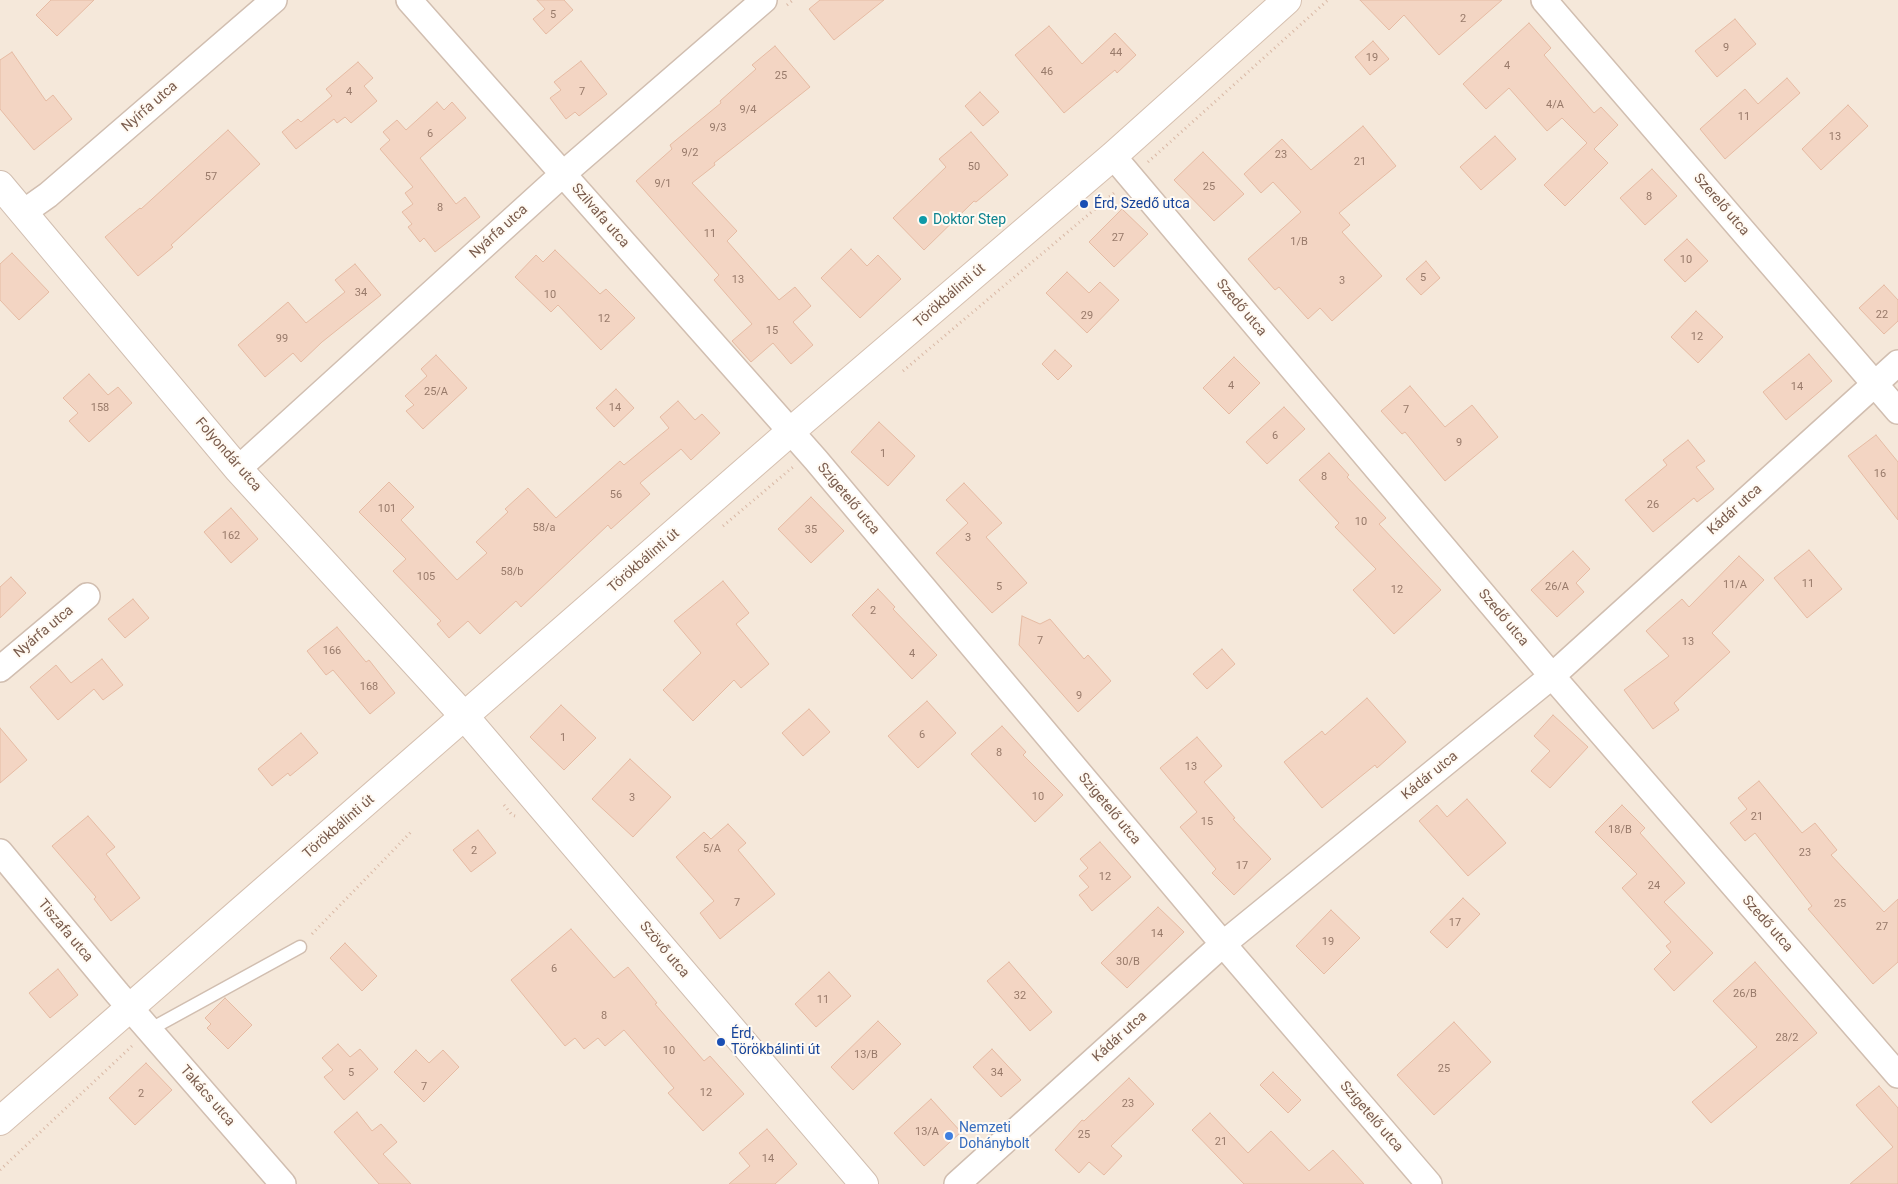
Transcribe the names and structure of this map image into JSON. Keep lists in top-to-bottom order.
{
  "streets": {
    "main road": ["Törökbálinti út", "Folyondár utca", "Szövő utca"],
    "street": [
      "Nyírfa utca",
      "Szerelő utca",
      "Szilvafa utca",
      "Nyárfa utca",
      "Szedő utca",
      "Szigetelő utca",
      "Kádár utca",
      "Tiszafa utca",
      "Takács utca"
    ]
  },
  "crossings": [
    ["Nyírfa utca", "Folyondár utca"],
    ["Szerelő utca", "Kádár utca"],
    ["Szilvafa utca", "Nyárfa utca"],
    ["Szilvafa utca", "Törökbálinti út"],
    ["Szilvafa utca", "Szigetelő utca"],
    ["Nyárfa utca", "Folyondár utca"],
    ["Törökbálinti út", "Szedő utca"],
    ["Törökbálinti út", "Folyondár utca"],
    ["Törökbálinti út", "Szigetelő utca"],
    ["Törökbálinti út", "Tiszafa utca"],
    ["Törökbálinti út", "Szövő utca"],
    ["Törökbálinti út", "Takács utca"],
    ["Szedő utca", "Kádár utca"],
    ["Folyondár utca", "Szövő utca"],
    ["Szigetelő utca", "Kádár utca"],
    ["Tiszafa utca", "Takács utca"]
  ],
  "places": [
    "Érd, Szedő utca",
    "Doktor Step",
    "Érd, Törökbálinti út",
    "Nemzeti Dohánybolt"
  ],
  "house_numbers": [
    "5",
    "2",
    "9",
    "44",
    "19",
    "4",
    "46",
    "25",
    "4",
    "7",
    "4/A",
    "9/4",
    "11",
    "9/3",
    "6",
    "13",
    "9/2",
    "23",
    "21",
    "50",
    "57",
    "9/1",
    "25",
    "8",
    "8",
    "11",
    "27",
    "1/B",
    "10",
    "5",
    "13",
    "3",
    "34",
    "10",
    "22",
    "29",
    "12",
    "15",
    "12",
    "99",
    "4",
    "14",
    "25/A",
    "158",
    "14",
    "7",
    "6",
    "9",
    "1",
    "16",
    "8",
    "56",
    "26",
    "101",
    "10",
    "58/a",
    "35",
    "162",
    "3",
    "58/b",
    "105",
    "11",
    "11/A",
    "5",
    "26/A",
    "12",
    "2",
    "7",
    "13",
    "166",
    "4",
    "168",
    "9",
    "6",
    "1",
    "8",
    "13",
    "10",
    "3",
    "21",
    "15",
    "18/B",
    "5/A",
    "2",
    "23",
    "17",
    "12",
    "24",
    "7",
    "25",
    "17",
    "27",
    "14",
    "19",
    "30/B",
    "6",
    "26/B",
    "32",
    "11",
    "8",
    "28/2",
    "10",
    "13/B",
    "25",
    "5",
    "34",
    "7",
    "12",
    "2",
    "23",
    "13/A",
    "25",
    "21",
    "14"
  ]
}
